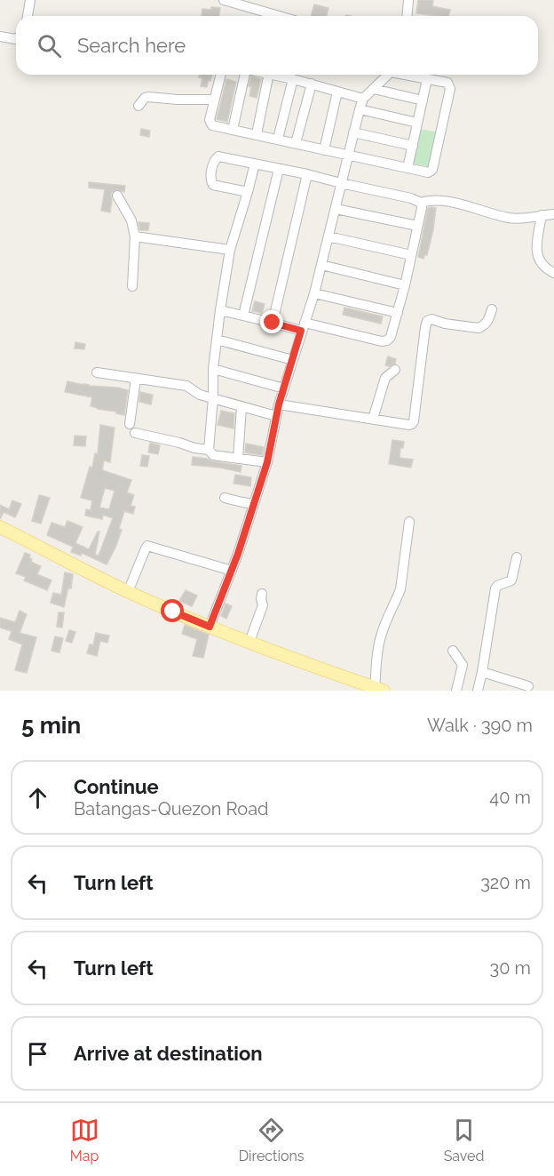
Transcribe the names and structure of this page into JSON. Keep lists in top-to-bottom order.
{
  "page": {
    "search": "Search here",
    "heading": ["5 min", "Walk · 390 m"],
    "list": [
      ["Continue", "Batangas-Quezon Road", "40 m"],
      ["Turn left", "320 m"],
      ["Turn left", "30 m"],
      "Arrive at destination"
    ],
    "nav": ["Map", "Directions", "Saved"]
  }
}
